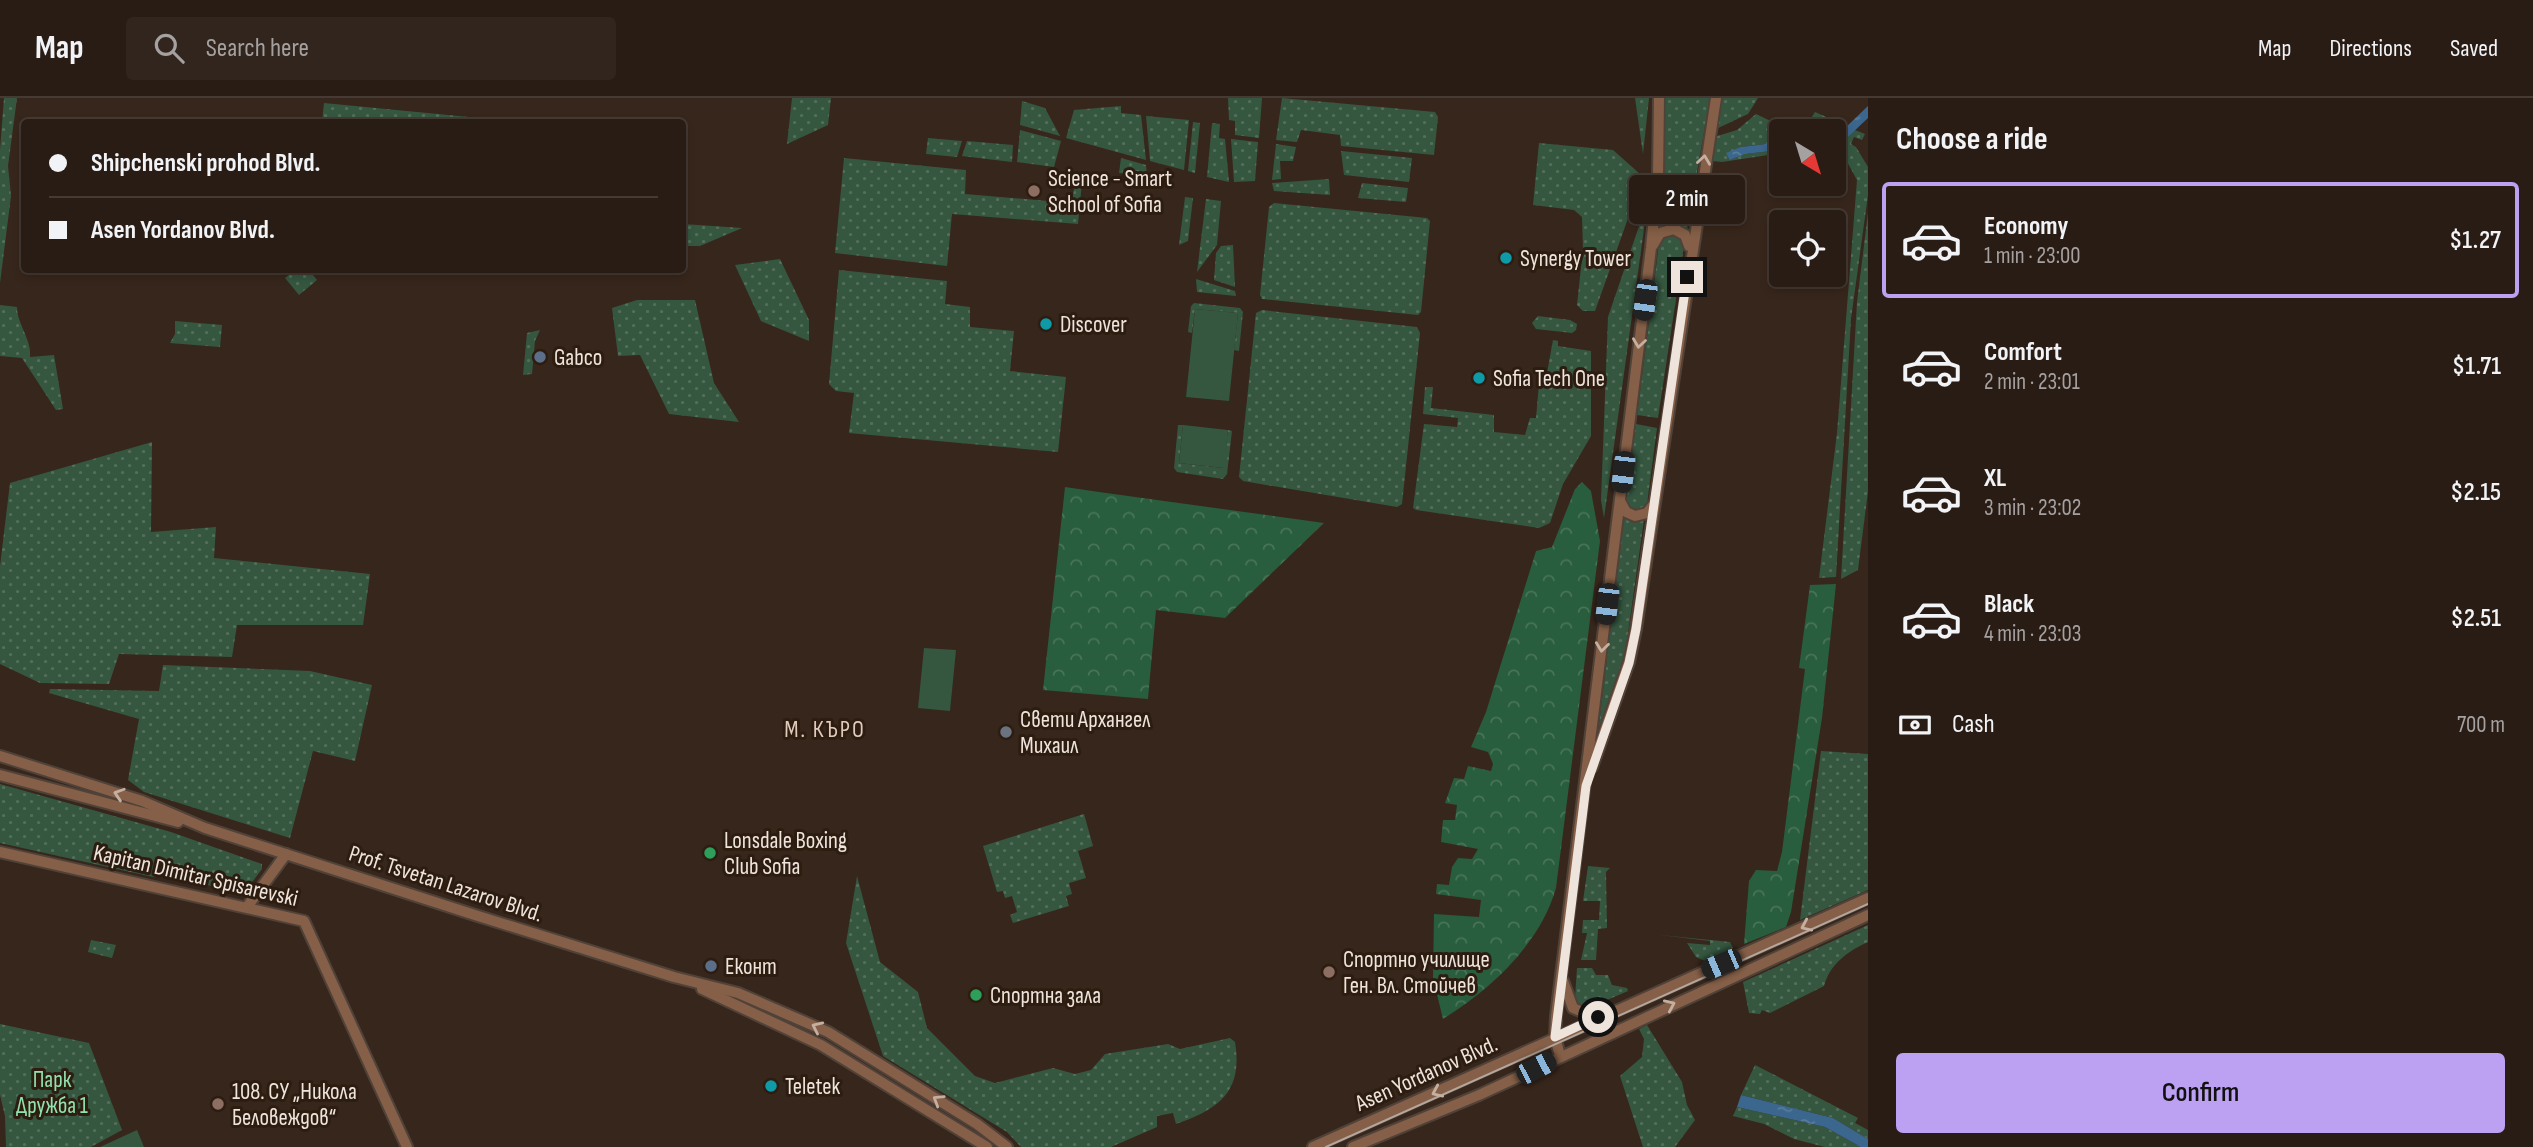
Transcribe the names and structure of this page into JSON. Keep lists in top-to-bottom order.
{
  "streets": {
    "main road": ["Kapitan Dimitar Spisarevski", "Prof. Tsvetan Lazarov Blvd.", "Asen Yordanov Blvd."]
  },
  "districts": ["М. КЪРО"],
  "parks": ["Парк Дружба 1"],
  "places": [
    "Science - Smart School of Sofia",
    "Synergy Tower",
    "Discover",
    "Gabco",
    "Sofia Tech One",
    "Свети Архангел Михаил",
    "Lonsdale Boxing Club Sofia",
    "Еконт",
    "Спортно училище Ген. Вл. Стойчев",
    "Спортна зала",
    "Teletek",
    "108. СУ „Никола Беловеждов“"
  ],
  "north": "bottom right",
  "page": {
    "header": "Map",
    "search": "Search here",
    "nav": ["Map", "Directions", "Saved"],
    "heading": "Choose a ride",
    "banner": ["Shipchenski prohod Blvd.", "Asen Yordanov Blvd."],
    "bubble": "2 min",
    "list": [
      {
        "name": "Economy",
        "note": "1 min · 23:00",
        "value": "$1.27"
      },
      {
        "name": "Comfort",
        "note": "2 min · 23:01",
        "value": "$1.71"
      },
      {
        "name": "XL",
        "note": "3 min · 23:02",
        "value": "$2.15"
      },
      {
        "name": "Black",
        "note": "4 min · 23:03",
        "value": "$2.51"
      }
    ],
    "pay": ["Cash", "700 m"],
    "buttons": "Confirm"
  }
}
